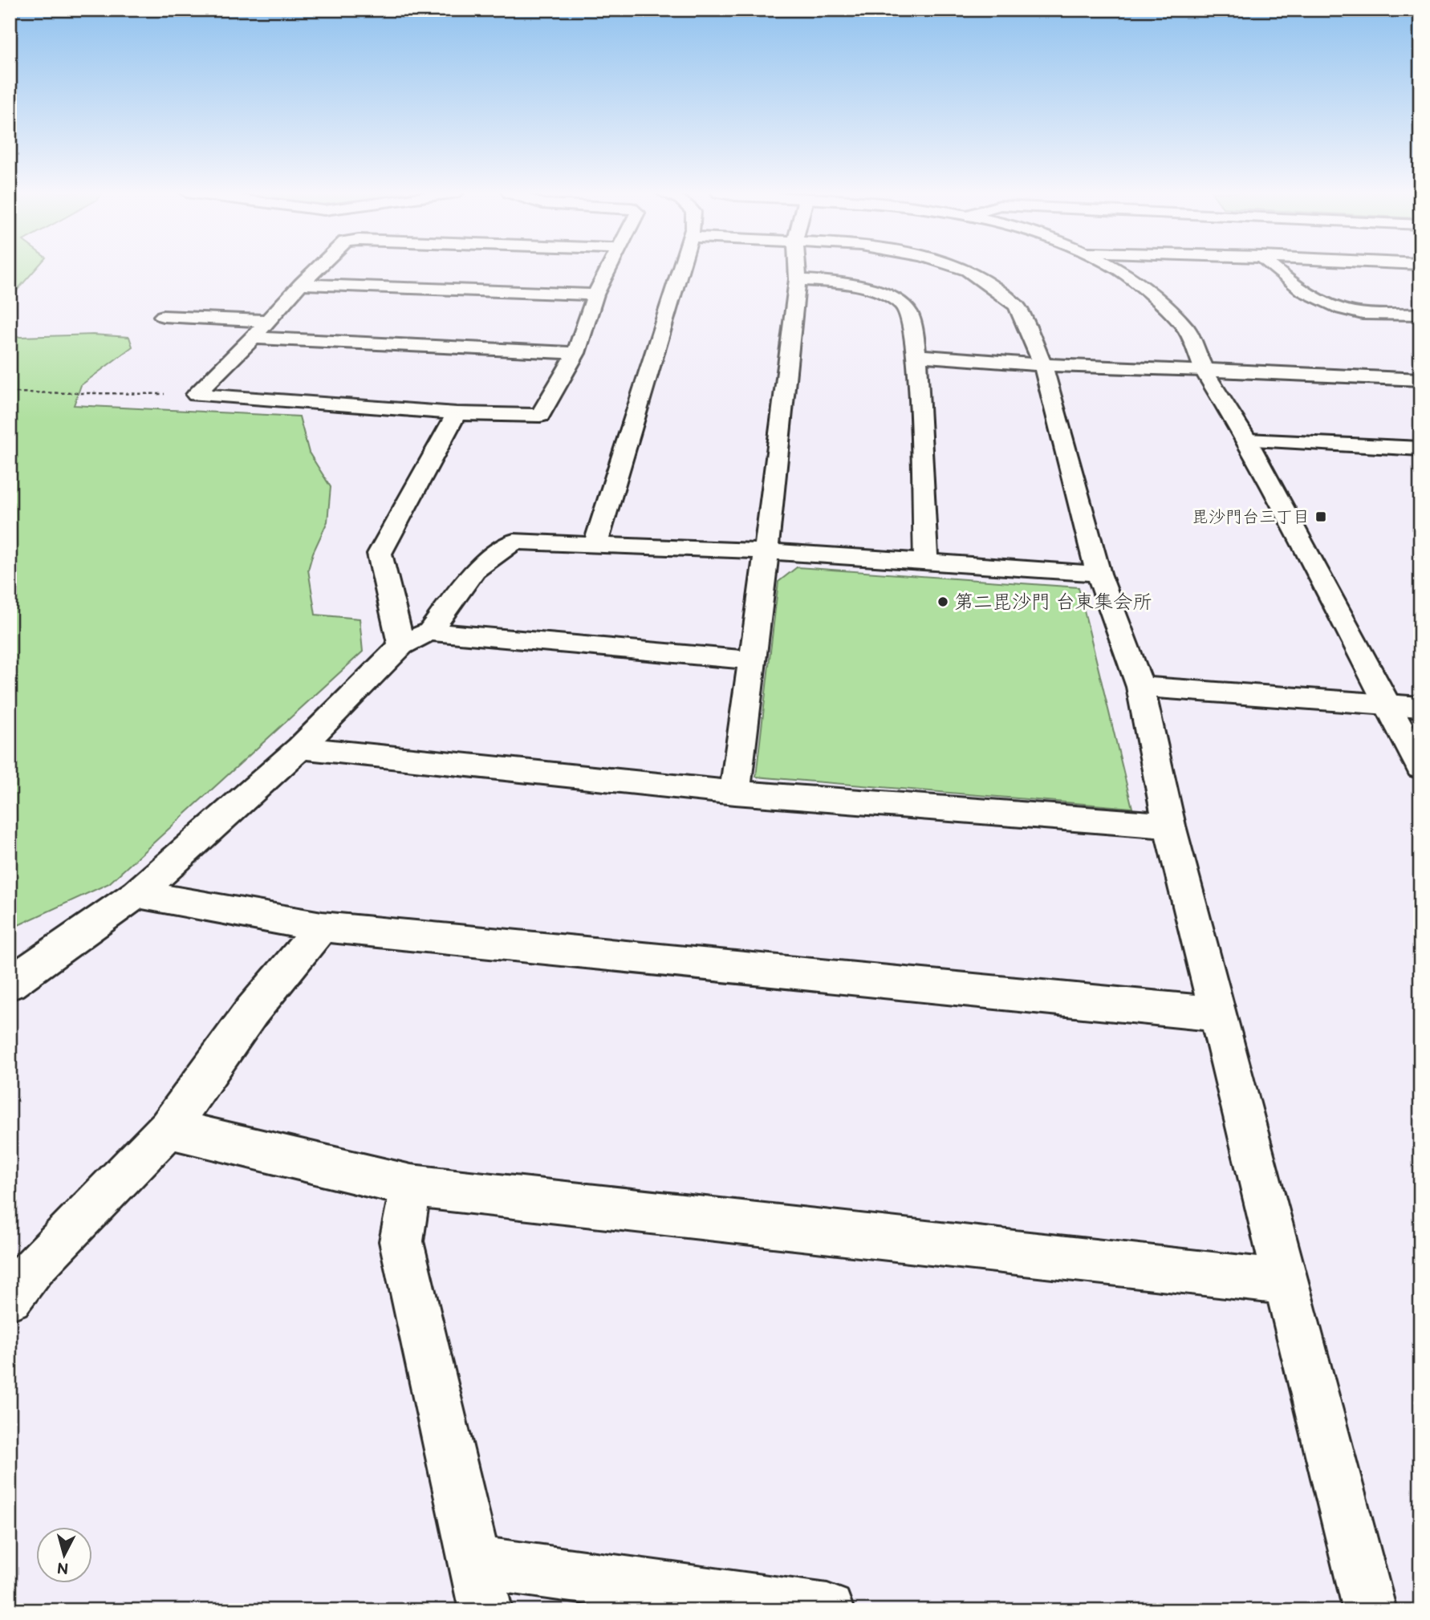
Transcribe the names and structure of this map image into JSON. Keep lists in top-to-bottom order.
{
  "places": {
    "transit": ["毘沙門台三丁目"],
    "other": ["第二毘沙門 台東集会所"]
  },
  "north": "bottom"
}
